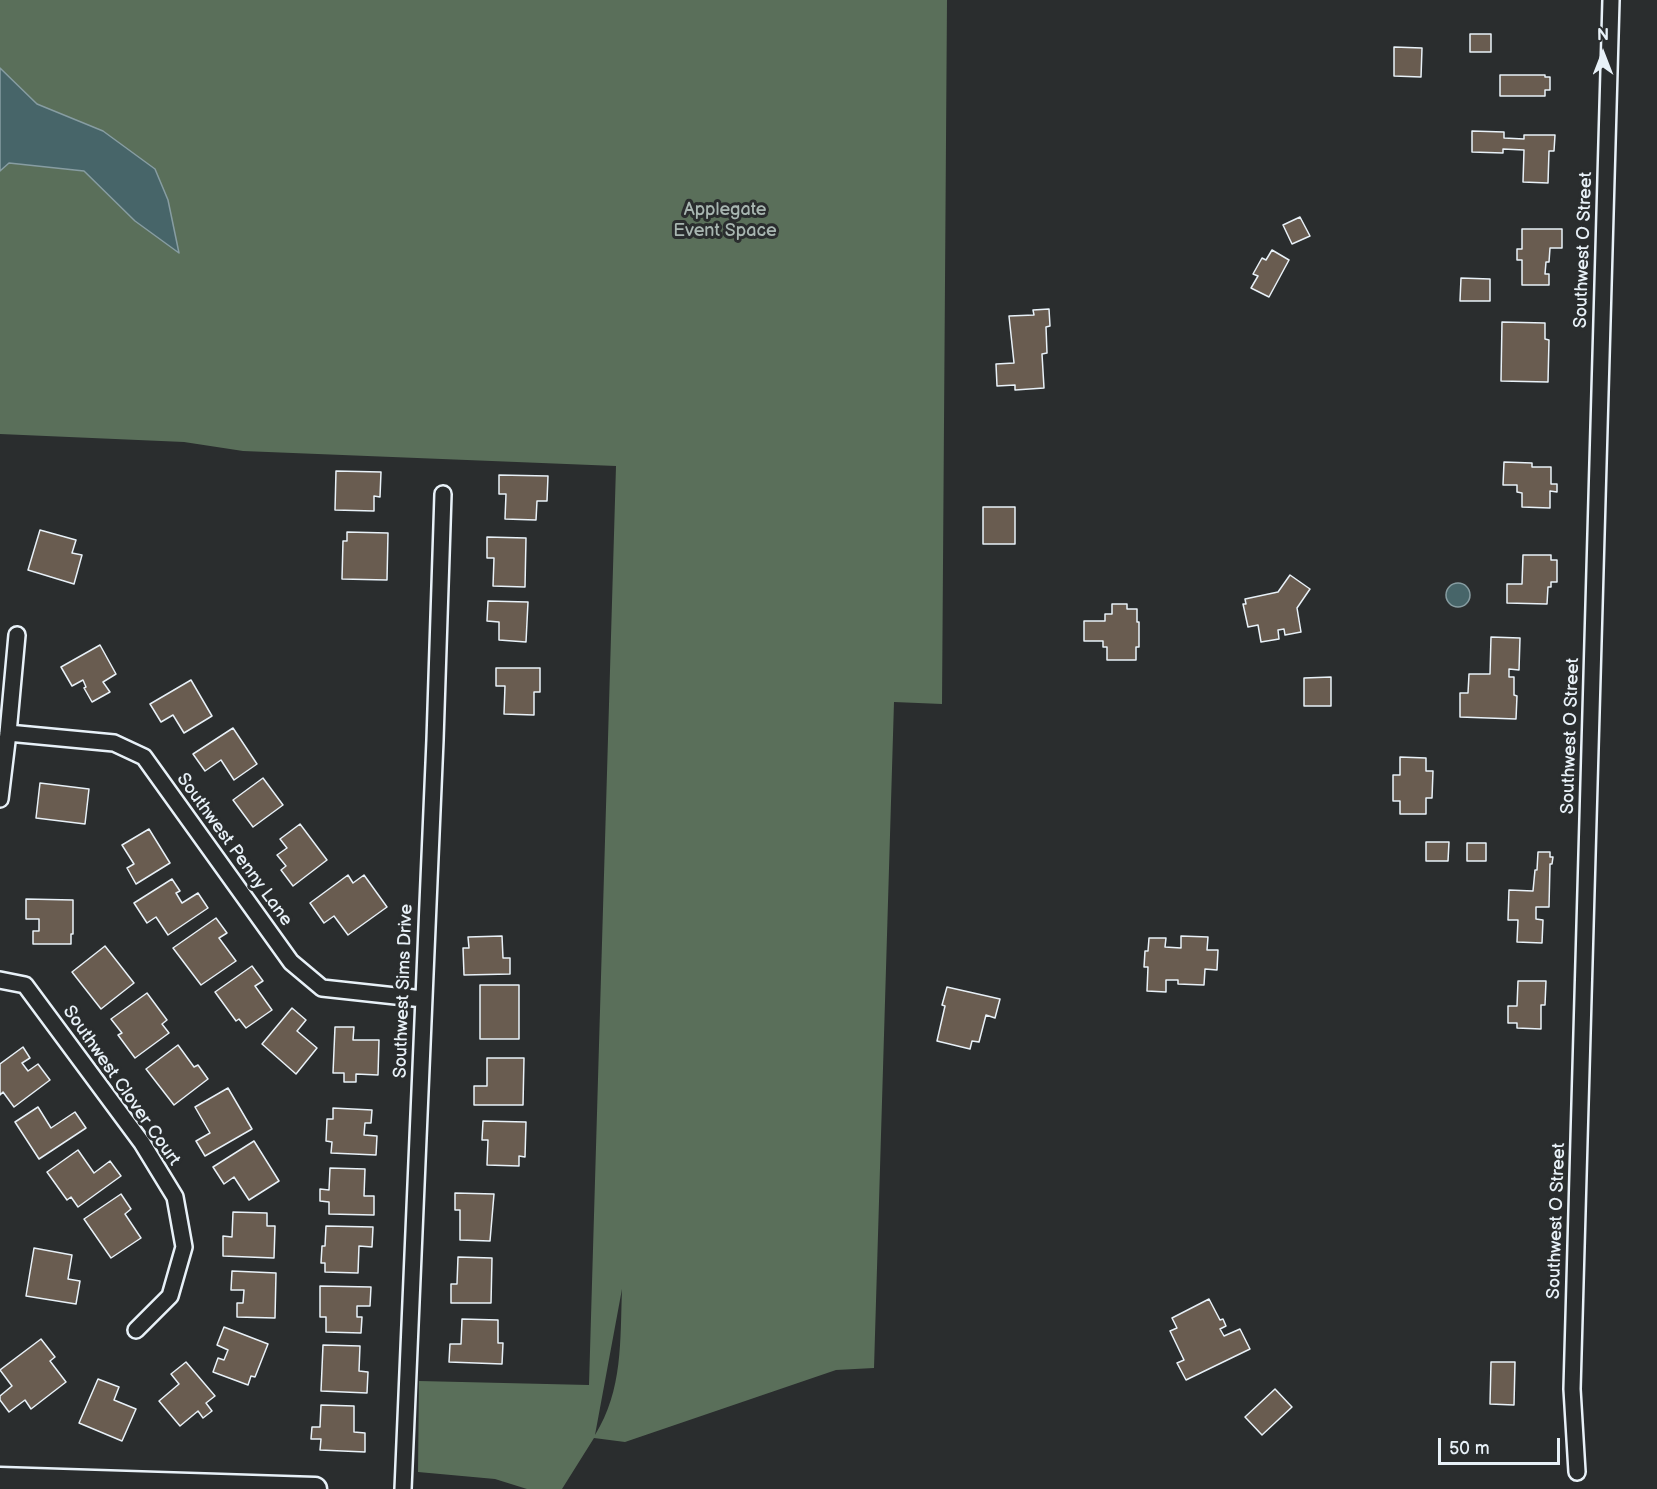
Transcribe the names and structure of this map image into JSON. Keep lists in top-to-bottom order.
{
  "streets": {
    "street": [
      "Southwest O Street",
      "Southwest Penny Lane",
      "Southwest Sims Drive",
      "Southwest Clover Court"
    ]
  },
  "crossings": [
    ["Southwest Penny Lane", "Southwest Sims Drive"]
  ],
  "parks": ["Applegate Event Space"],
  "scale_bar": "50 m",
  "north": "top"
}
